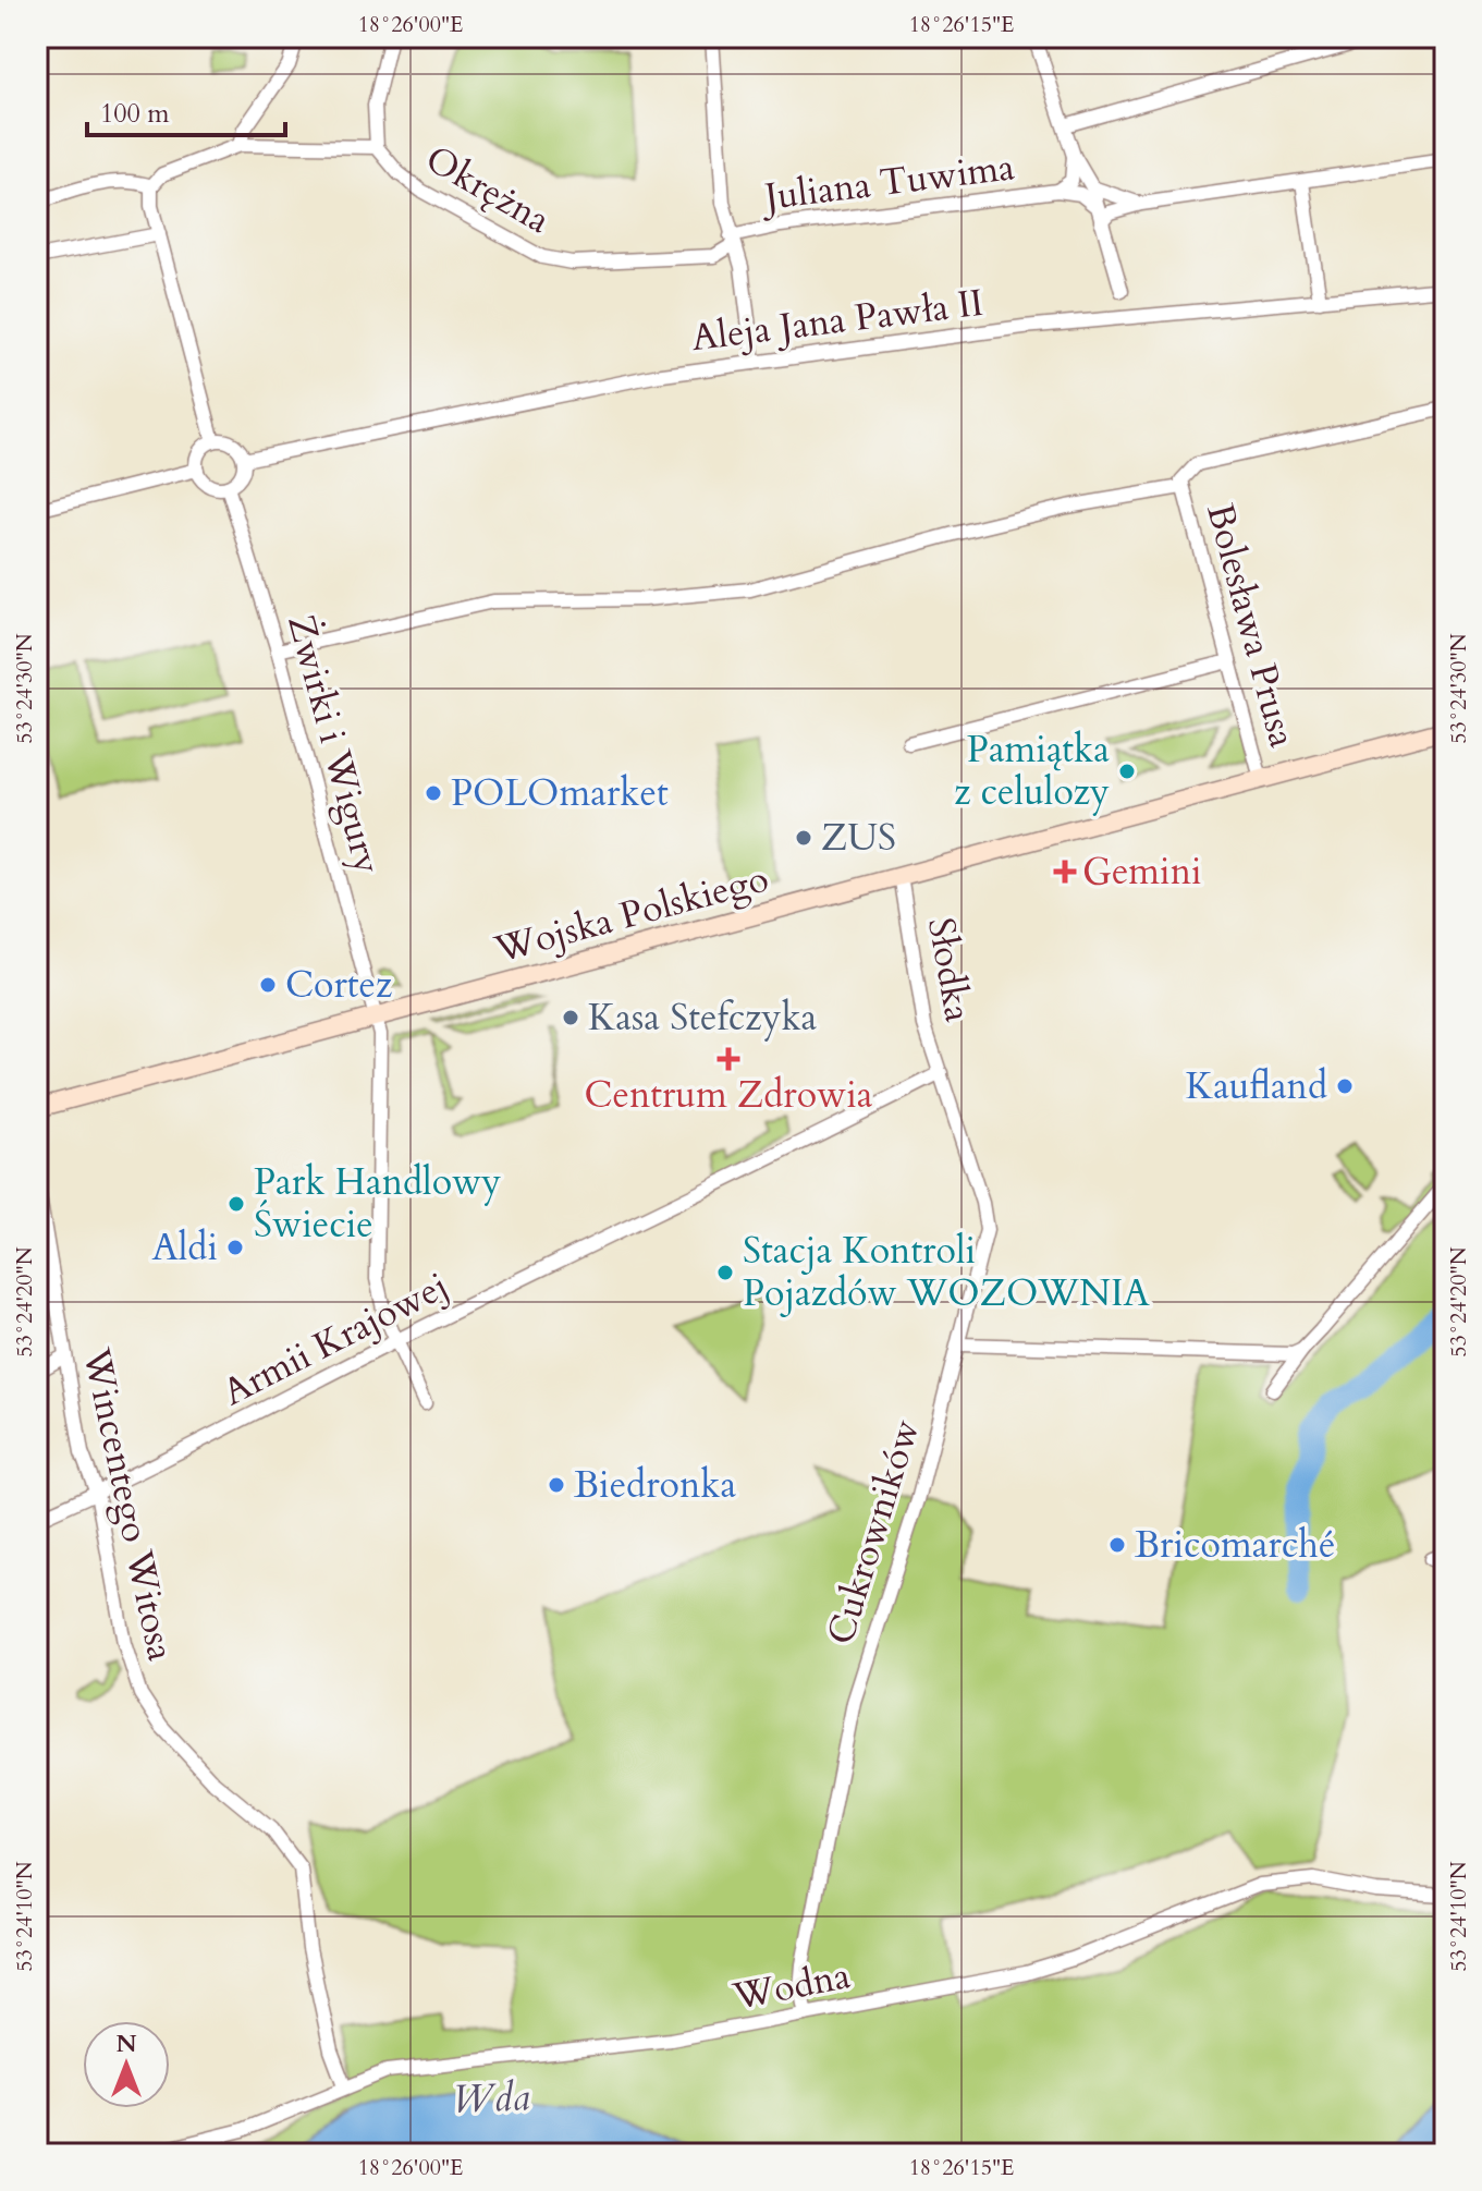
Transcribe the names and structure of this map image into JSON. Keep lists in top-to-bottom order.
{
  "streets": {
    "street": [
      "Juliana Tuwima",
      "Okrężna",
      "Aleja Jana Pawła II",
      "Bolesława Prusa",
      "Żwirki i Wigury",
      "Wojska Polskiego",
      "Słodka",
      "Armii Krajowej",
      "Wincentego Witosa",
      "Cukrowników",
      "Wodna"
    ]
  },
  "crossings": [
    ["Juliana Tuwima", "Okrężna"],
    ["Aleja Jana Pawła II", "Żwirki i Wigury"],
    ["Bolesława Prusa", "Wojska Polskiego"],
    ["Żwirki i Wigury", "Wojska Polskiego"],
    ["Żwirki i Wigury", "Armii Krajowej"],
    ["Wojska Polskiego", "Słodka"],
    ["Słodka", "Armii Krajowej"],
    ["Słodka", "Cukrowników"],
    ["Armii Krajowej", "Wincentego Witosa"],
    ["Armii Krajowej", "Cukrowników"],
    ["Wincentego Witosa", "Wodna"],
    ["Cukrowników", "Wodna"]
  ],
  "water": ["Wda"],
  "places": {
    "other": [
      "Pamiątka z celulozy",
      "POLOmarket",
      "ZUS",
      "Cortez",
      "Kasa Stefczyka",
      "Kaufland",
      "Park Handlowy Świecie",
      "Aldi",
      "Stacja Kontroli Pojazdów WOZOWNIA",
      "Biedronka",
      "Bricomarché"
    ],
    "health": ["Gemini", "Centrum Zdrowia"]
  },
  "scale_bar": "100 m",
  "north": "top",
  "coordinates": [
    "18°26'00\"E",
    "18°26'15\"E",
    "53°24'30\"N",
    "53°24'20\"N",
    "53°24'10\"N"
  ]
}
